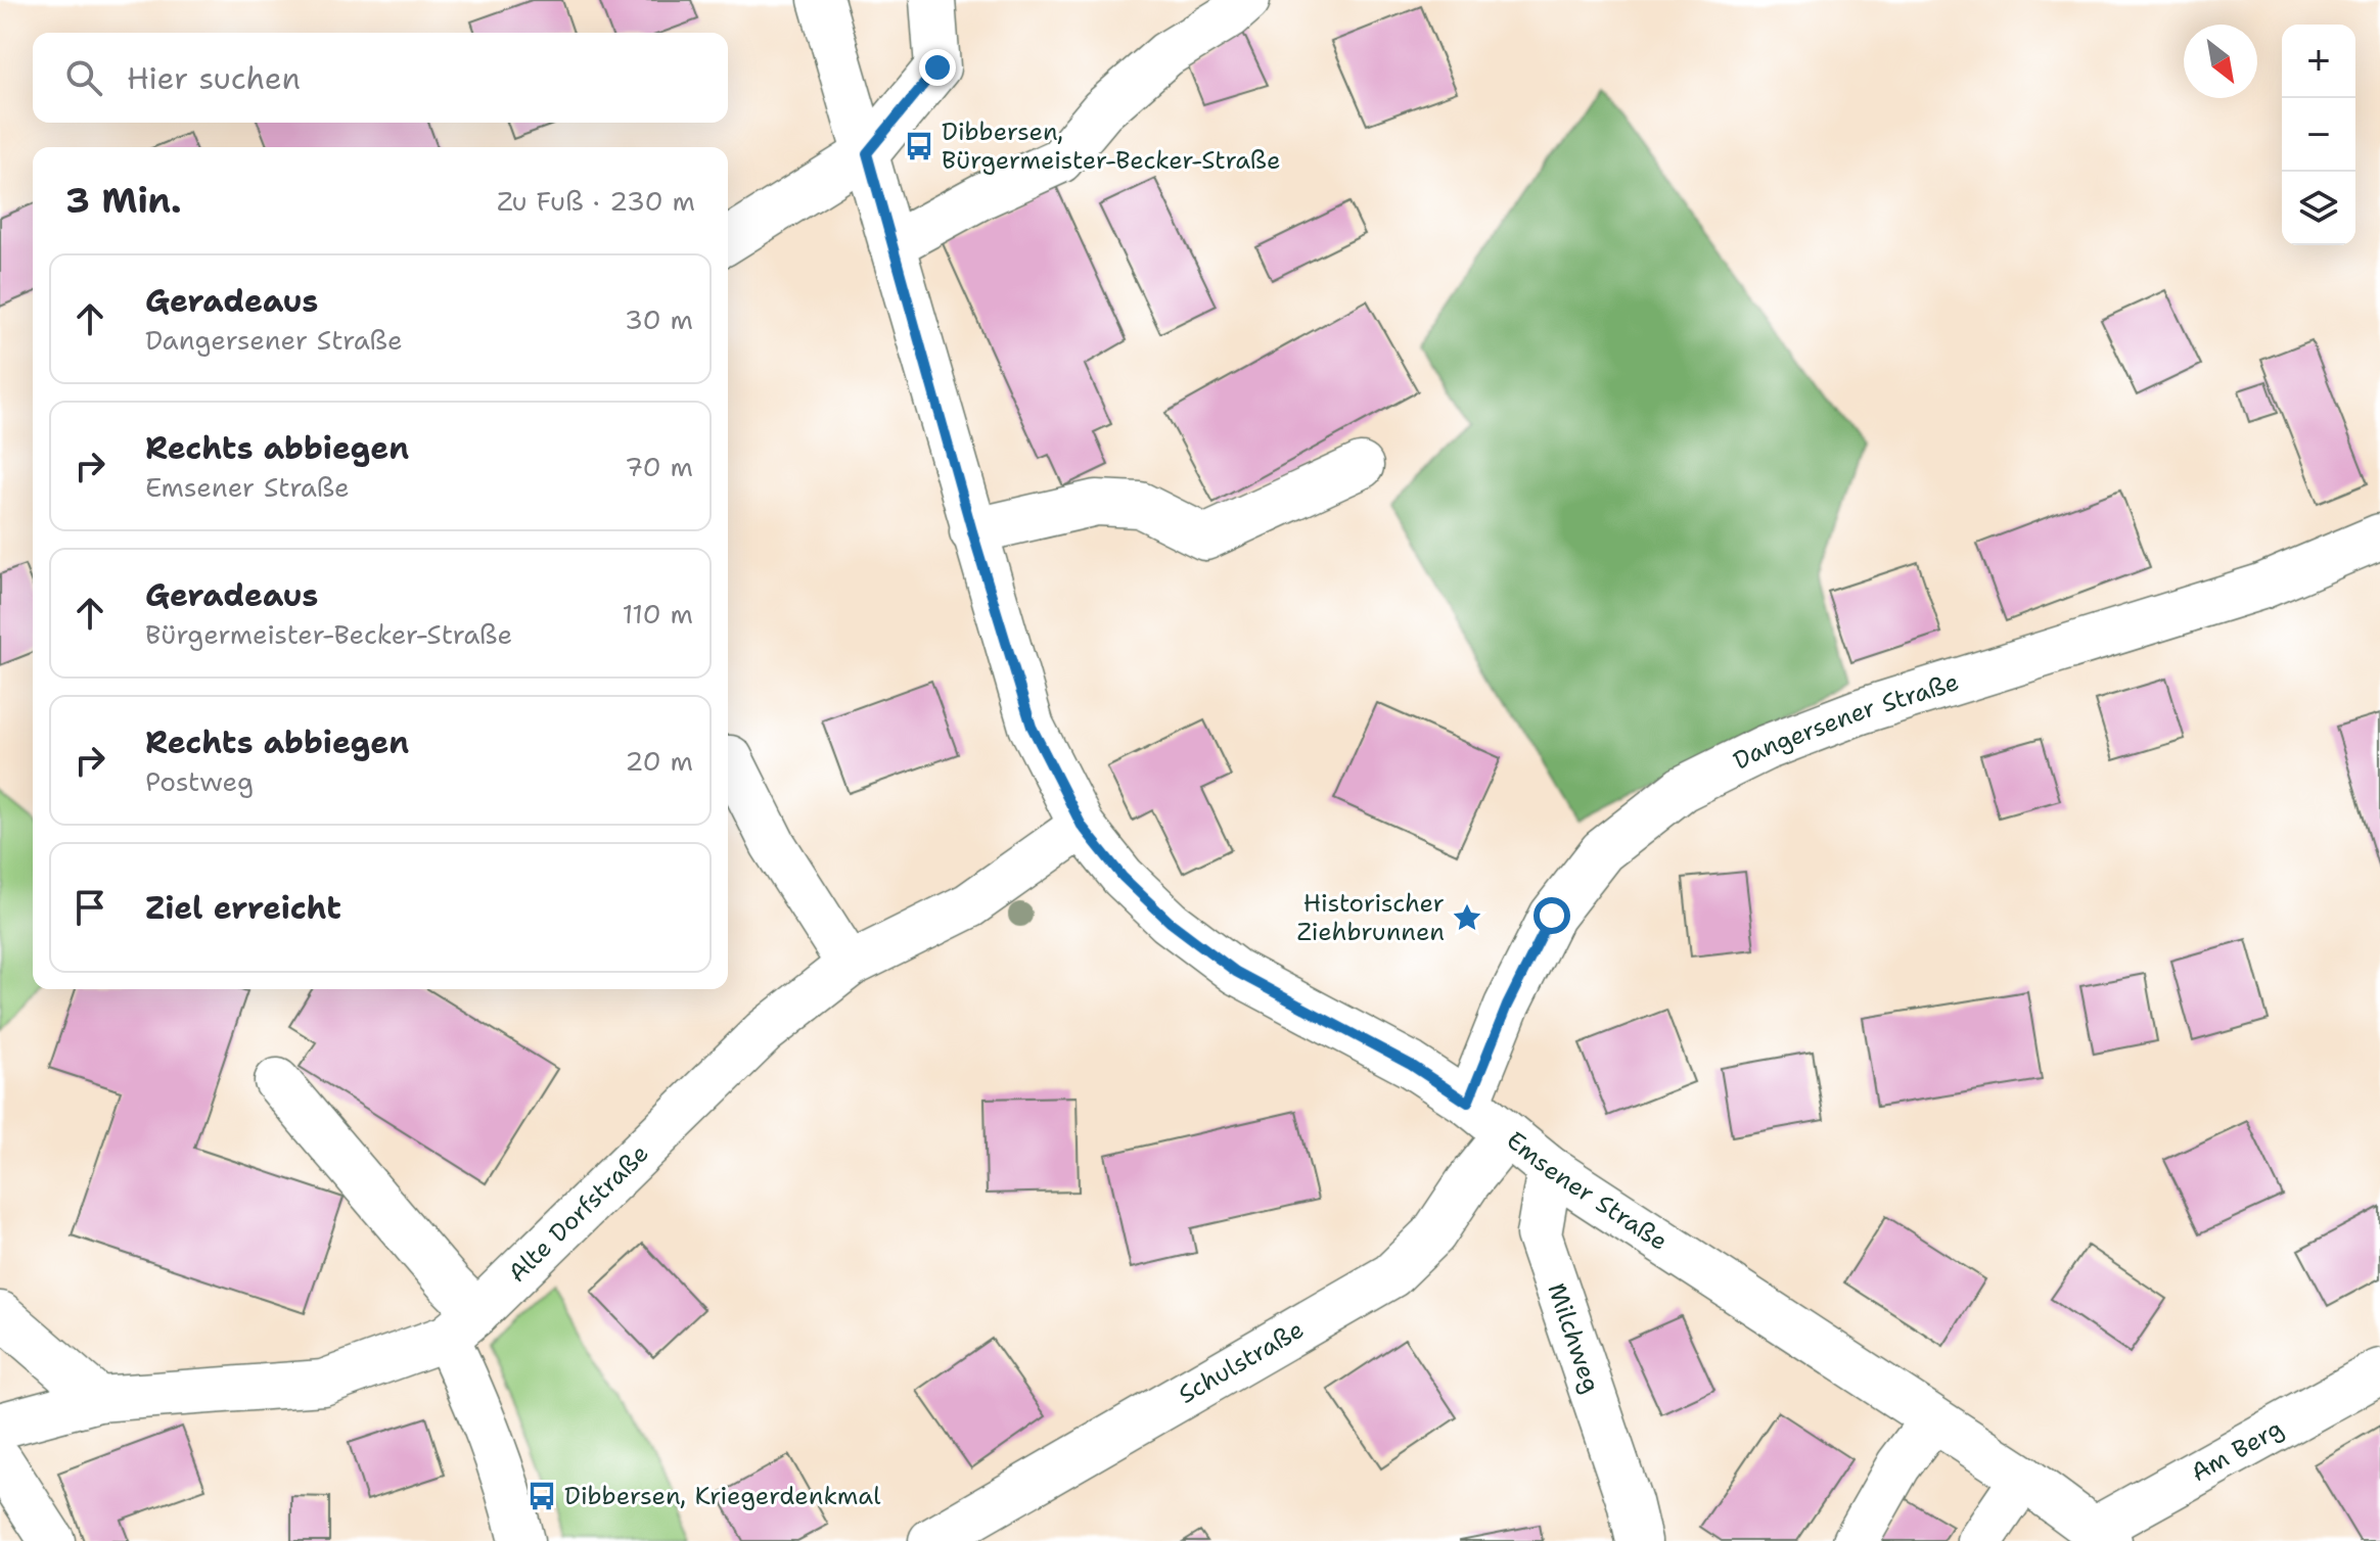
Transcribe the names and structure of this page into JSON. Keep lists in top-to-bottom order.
{
  "streets": {
    "street": [
      "Dangersener Straße",
      "Emsener Straße",
      "Alte Dorfstraße",
      "Milchweg",
      "Schulstraße",
      "Am Berg"
    ]
  },
  "crossings": [
    ["Dangersener Straße", "Emsener Straße"],
    ["Emsener Straße", "Alte Dorfstraße"],
    ["Emsener Straße", "Milchweg"],
    ["Emsener Straße", "Schulstraße"],
    ["Emsener Straße", "Am Berg"]
  ],
  "places": {
    "bus stop": ["Dibbersen, Bürgermeister-Becker-Straße", "Dibbersen, Kriegerdenkmal"],
    "place": ["Historischer Ziehbrunnen"]
  },
  "north": "bottom right",
  "page": {
    "map_buttons": ["+", "−"],
    "search": "Hier suchen",
    "heading": ["3 Min.", "Zu Fuß · 230 m"],
    "list": [
      ["Geradeaus", "Dangersener Straße", "30 m"],
      ["Rechts abbiegen", "Emsener Straße", "70 m"],
      ["Geradeaus", "Bürgermeister-Becker-Straße", "110 m"],
      ["Rechts abbiegen", "Postweg", "20 m"],
      "Ziel erreicht"
    ]
  }
}
